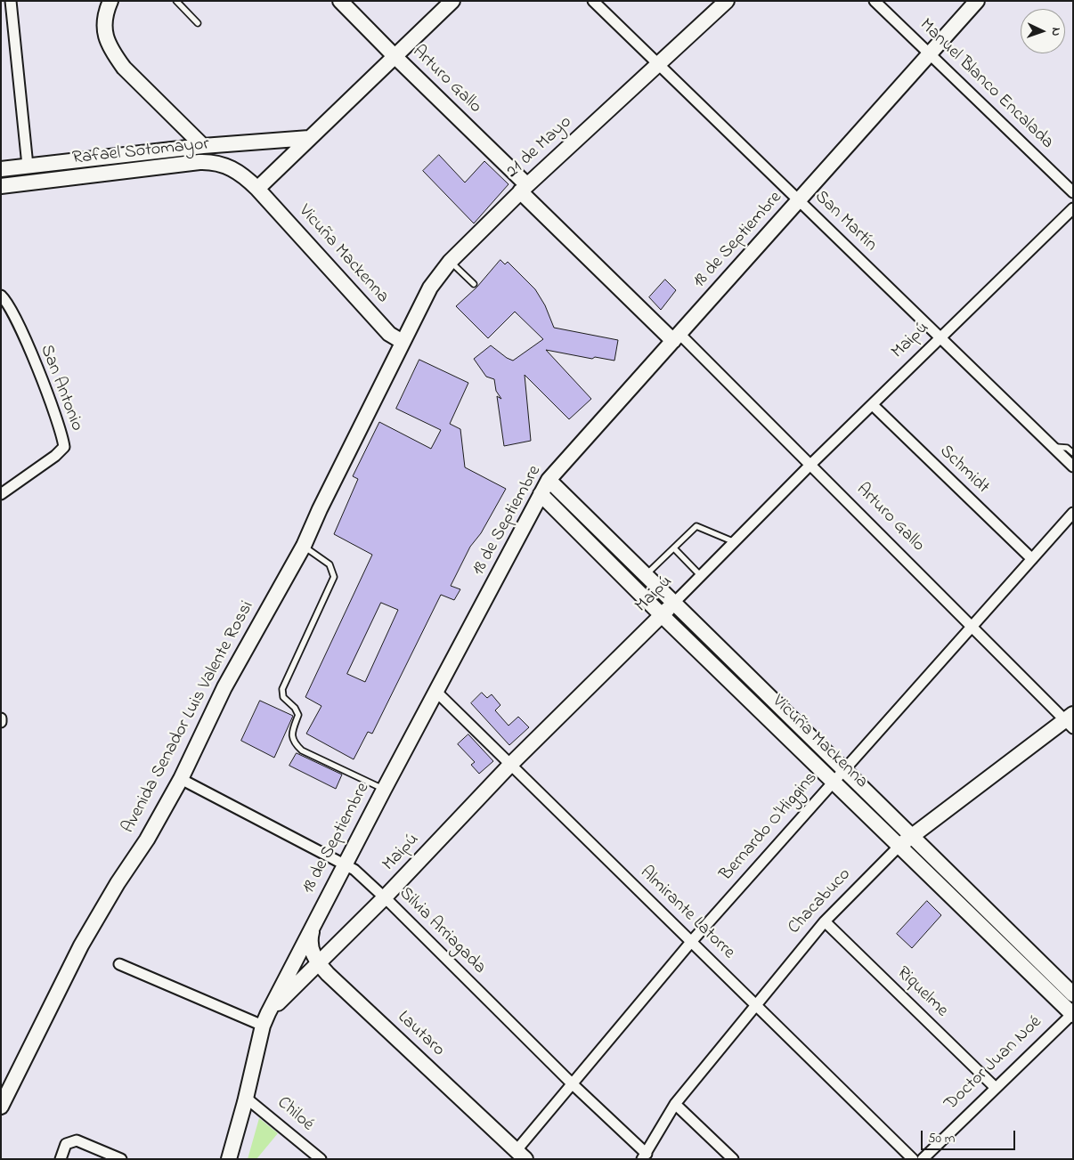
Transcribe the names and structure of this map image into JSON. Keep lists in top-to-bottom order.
{
  "streets": {
    "main road": [
      "Arturo Gallo",
      "21 de Mayo",
      "Rafael Sotomayor",
      "18 de Septiembre",
      "Vicuña Mackenna",
      "Maipú",
      "Avenida Senador Luis Valente Rossi",
      "Chacabuco",
      "Lautaro"
    ],
    "street": [
      "Manuel Blanco Encalada",
      "San Martín",
      "San Antonio",
      "Schmidt",
      "Bernardo O'Higgins",
      "Almirante Latorre",
      "Silvia Arriagada",
      "Riquelme",
      "Doctor Juan Noé",
      "Chiloé"
    ]
  },
  "crossings": [
    ["Arturo Gallo", "21 de Mayo"],
    ["Arturo Gallo", "18 de Septiembre"],
    ["Arturo Gallo", "Maipú"],
    ["Arturo Gallo", "Bernardo O'Higgins"],
    ["Arturo Gallo", "Chacabuco"],
    ["Manuel Blanco Encalada", "18 de Septiembre"],
    ["21 de Mayo", "San Martín"],
    ["21 de Mayo", "Vicuña Mackenna"],
    ["21 de Mayo", "Avenida Senador Luis Valente Rossi"],
    ["Rafael Sotomayor", "Vicuña Mackenna"],
    ["San Martín", "18 de Septiembre"],
    ["San Martín", "Maipú"],
    ["18 de Septiembre", "Vicuña Mackenna"],
    ["18 de Septiembre", "Maipú"],
    ["18 de Septiembre", "Almirante Latorre"],
    ["18 de Septiembre", "Silvia Arriagada"],
    ["18 de Septiembre", "Lautaro"],
    ["18 de Septiembre", "Chiloé"],
    ["Vicuña Mackenna", "Maipú"],
    ["Vicuña Mackenna", "Avenida Senador Luis Valente Rossi"],
    ["Vicuña Mackenna", "Bernardo O'Higgins"],
    ["Vicuña Mackenna", "Chacabuco"],
    ["Vicuña Mackenna", "Doctor Juan Noé"],
    ["Maipú", "Schmidt"],
    ["Maipú", "Almirante Latorre"],
    ["Maipú", "Silvia Arriagada"],
    ["Maipú", "Lautaro"],
    ["Schmidt", "Bernardo O'Higgins"],
    ["Avenida Senador Luis Valente Rossi", "Silvia Arriagada"],
    ["Bernardo O'Higgins", "Almirante Latorre"],
    ["Bernardo O'Higgins", "Silvia Arriagada"],
    ["Bernardo O'Higgins", "Lautaro"],
    ["Chacabuco", "Almirante Latorre"],
    ["Chacabuco", "Silvia Arriagada"],
    ["Chacabuco", "Riquelme"],
    ["Riquelme", "Doctor Juan Noé"]
  ],
  "scale_bar": "50 m",
  "north": "right"
}
